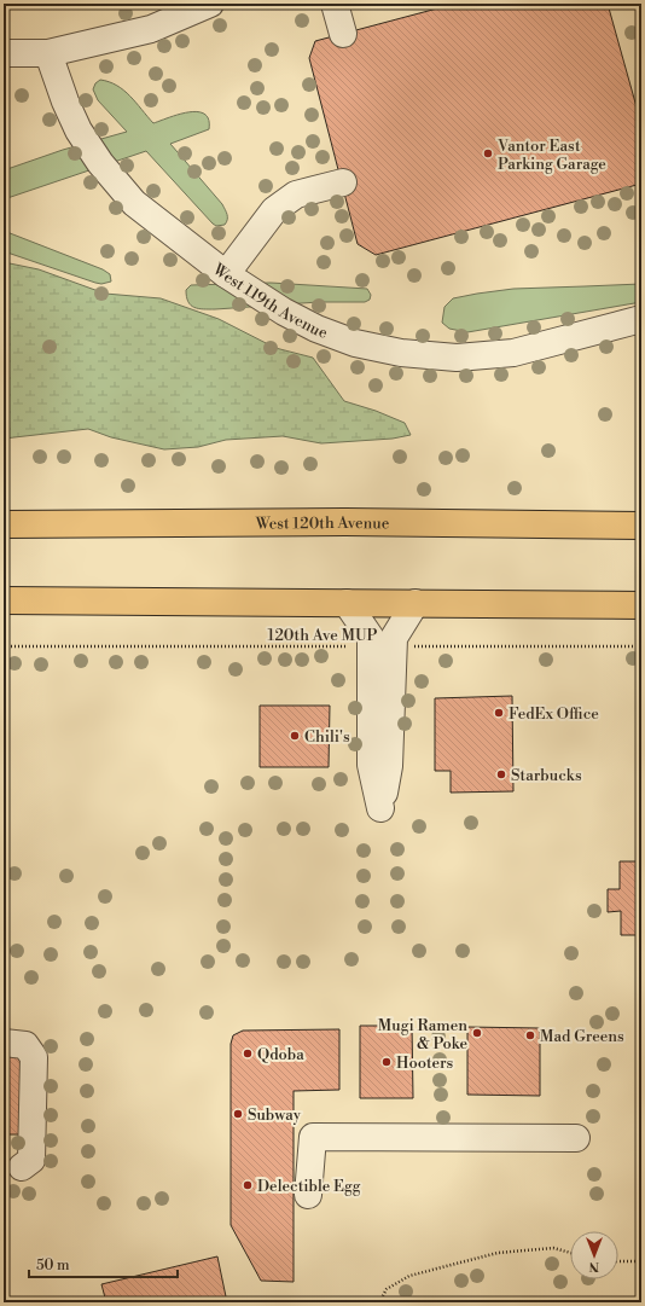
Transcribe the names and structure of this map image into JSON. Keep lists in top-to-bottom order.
{
  "streets": {
    "main road": ["West 120th Avenue"],
    "lane": ["West 119th Avenue"],
    "path": ["120th Ave MUP"]
  },
  "places": [
    "Vantor East Parking Garage",
    "FedEx Office",
    "Chili's",
    "Starbucks",
    "Mugi Ramen & Poke",
    "Mad Greens",
    "Qdoba",
    "Hooters",
    "Subway",
    "Delectible Egg"
  ],
  "scale_bar": "50 m",
  "north": "bottom"
}
